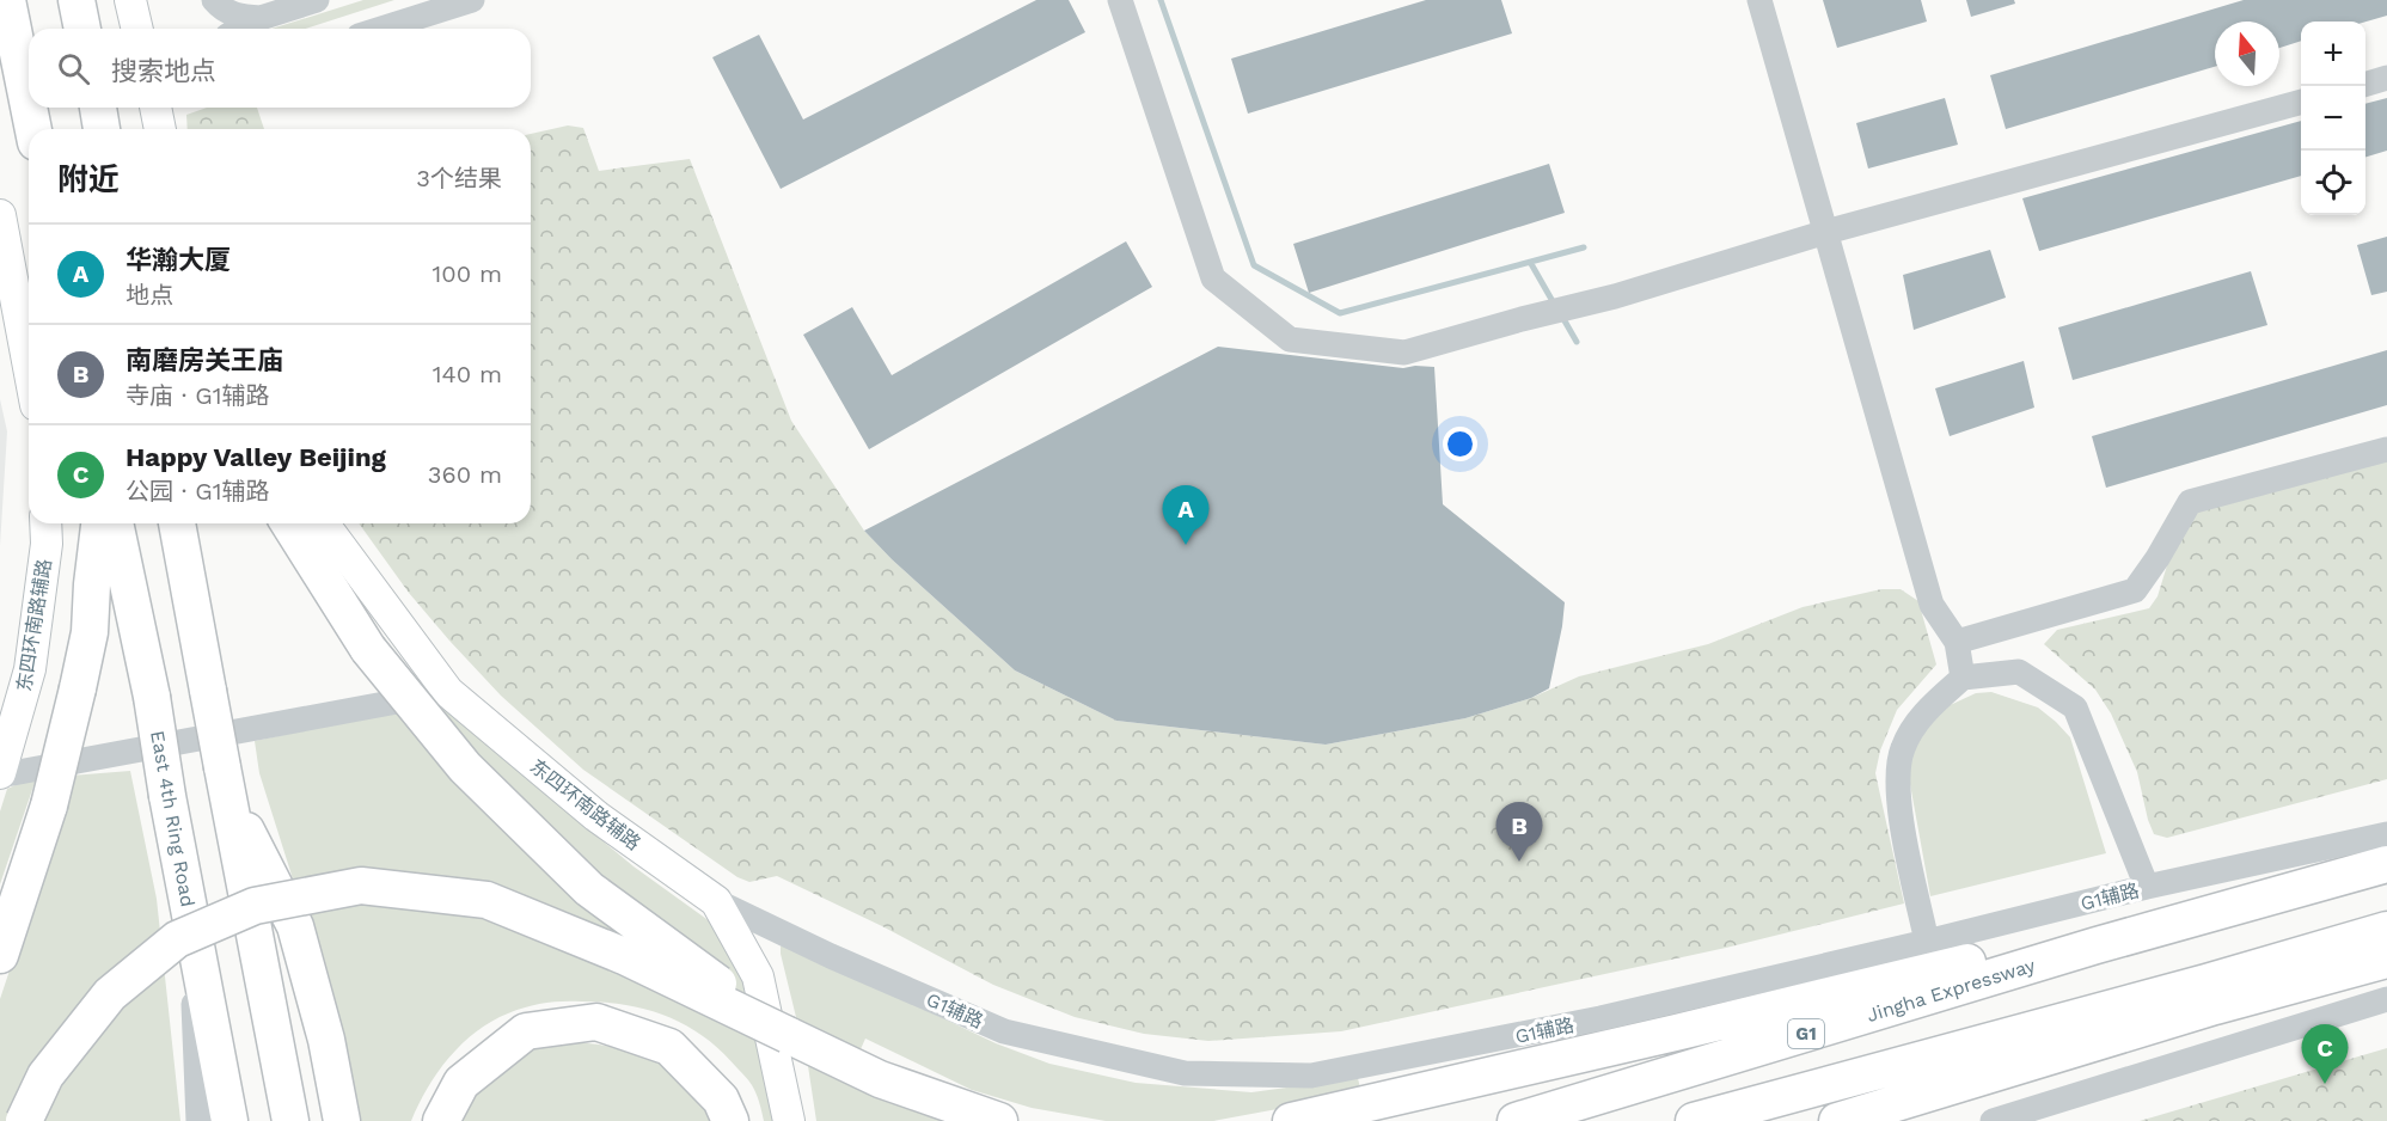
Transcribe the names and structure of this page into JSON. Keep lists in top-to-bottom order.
{
  "streets": {
    "highway": ["East 4th Ring Road", "Jingha Expressway", "G1"],
    "main road": ["东四环南路辅路"],
    "street": ["G1辅路"]
  },
  "crossings": [
    ["东四环南路辅路", "G1辅路"]
  ],
  "north": "top",
  "page": {
    "map_buttons": ["+", "−"],
    "search": "搜索地点",
    "heading": ["附近", "3个结果"],
    "list": [
      {
        "mark": "A",
        "name": "华瀚大厦",
        "note": "地点",
        "value": "100 m"
      },
      {
        "mark": "B",
        "name": "南磨房关王庙",
        "note": "寺庙 · G1辅路",
        "value": "140 m"
      },
      {
        "mark": "C",
        "name": "Happy Valley Beijing",
        "note": "公园 · G1辅路",
        "value": "360 m"
      }
    ],
    "pins": ["A", "B", "C"]
  }
}
